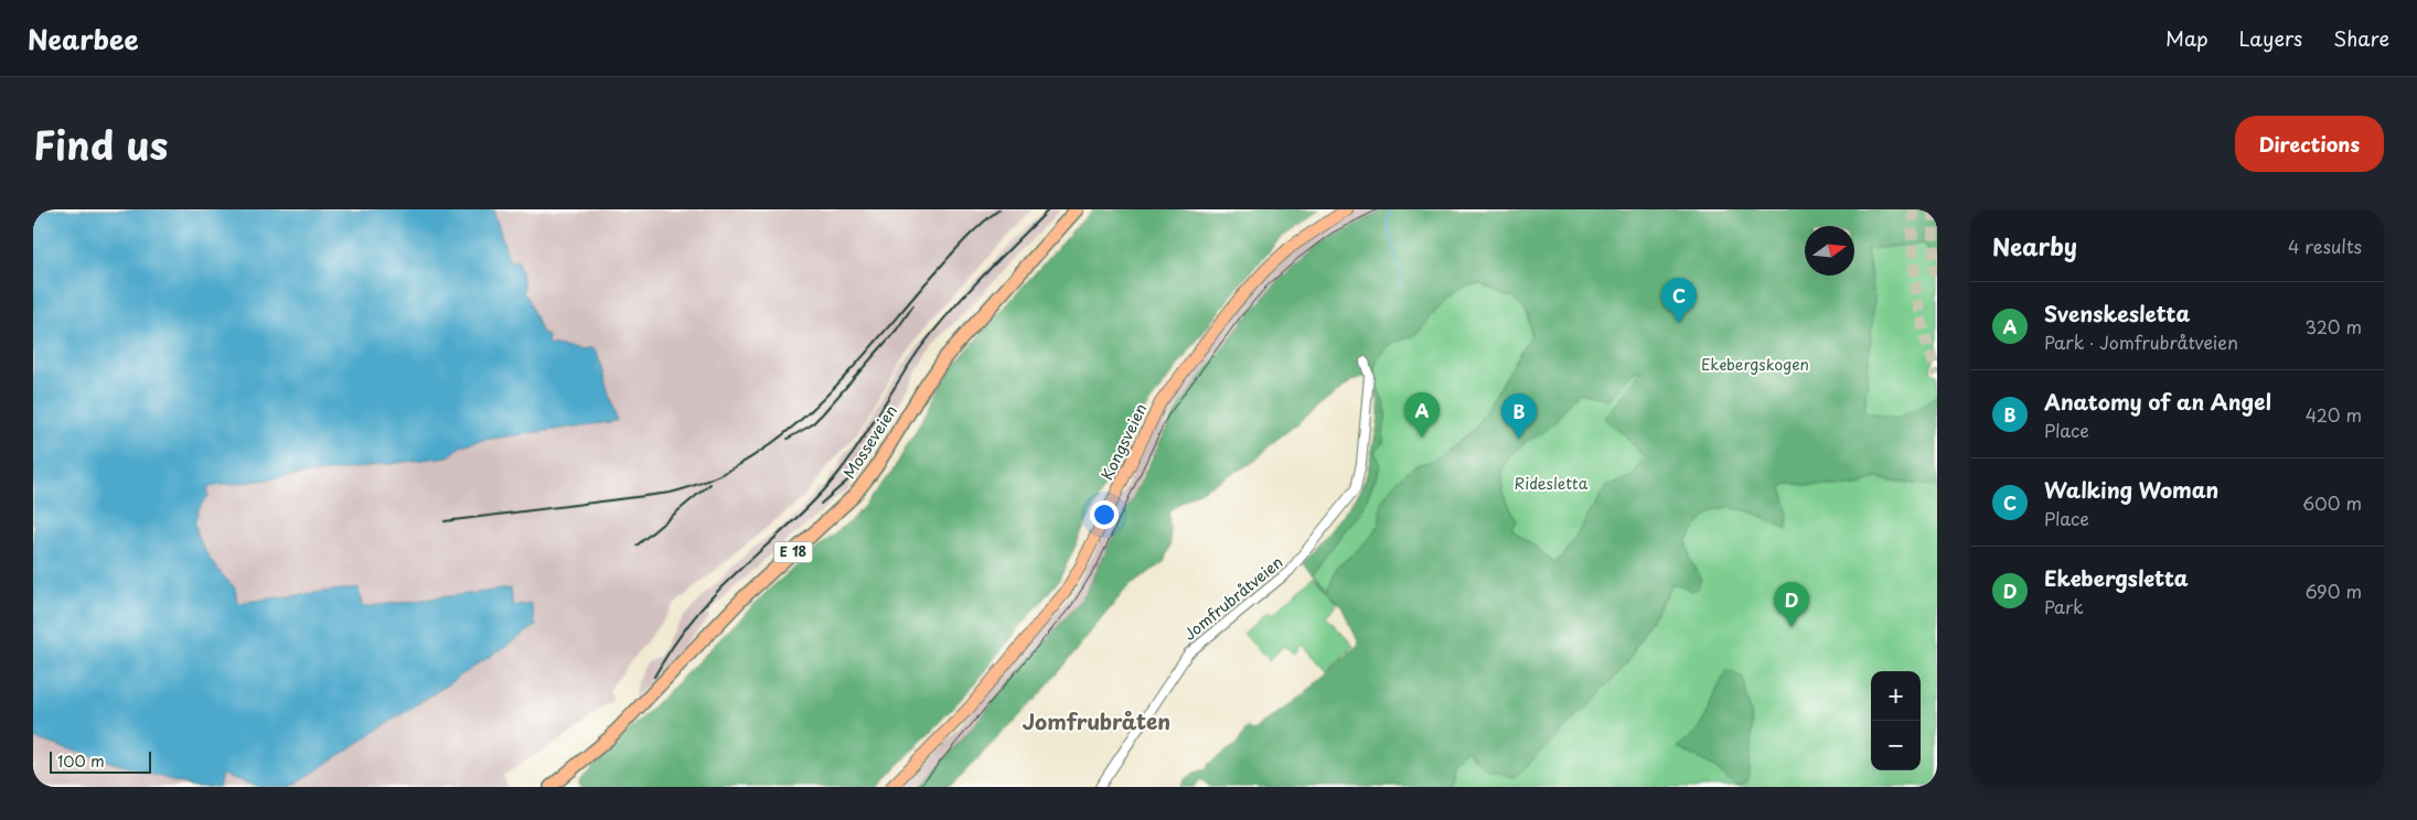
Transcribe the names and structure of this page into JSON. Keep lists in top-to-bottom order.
{
  "streets": {
    "highway": ["Mosseveien", "E 18"],
    "main road": ["Kongsveien"],
    "street": ["Jomfrubråtveien"]
  },
  "districts": ["Jomfrubråten"],
  "parks": ["Ekebergskogen", "Ridesletta"],
  "scale_bar": "100 m",
  "north": "right",
  "page": {
    "header": "Nearbee",
    "nav": ["Map", "Layers", "Share"],
    "title": "Find us",
    "buttons": "Directions",
    "heading": ["Nearby", "4 results"],
    "pins": [
      "C",
      "A",
      "B",
      "D"
    ],
    "list": [
      {
        "mark": "A",
        "name": "Svenskesletta",
        "note": "Park · Jomfrubråtveien",
        "value": "320 m"
      },
      {
        "mark": "B",
        "name": "Anatomy of an Angel",
        "note": "Place",
        "value": "420 m"
      },
      {
        "mark": "C",
        "name": "Walking Woman",
        "note": "Place",
        "value": "600 m"
      },
      {
        "mark": "D",
        "name": "Ekebergsletta",
        "note": "Park",
        "value": "690 m"
      }
    ],
    "map_buttons": ["+", "−"],
    "scale": "100 m"
  }
}
